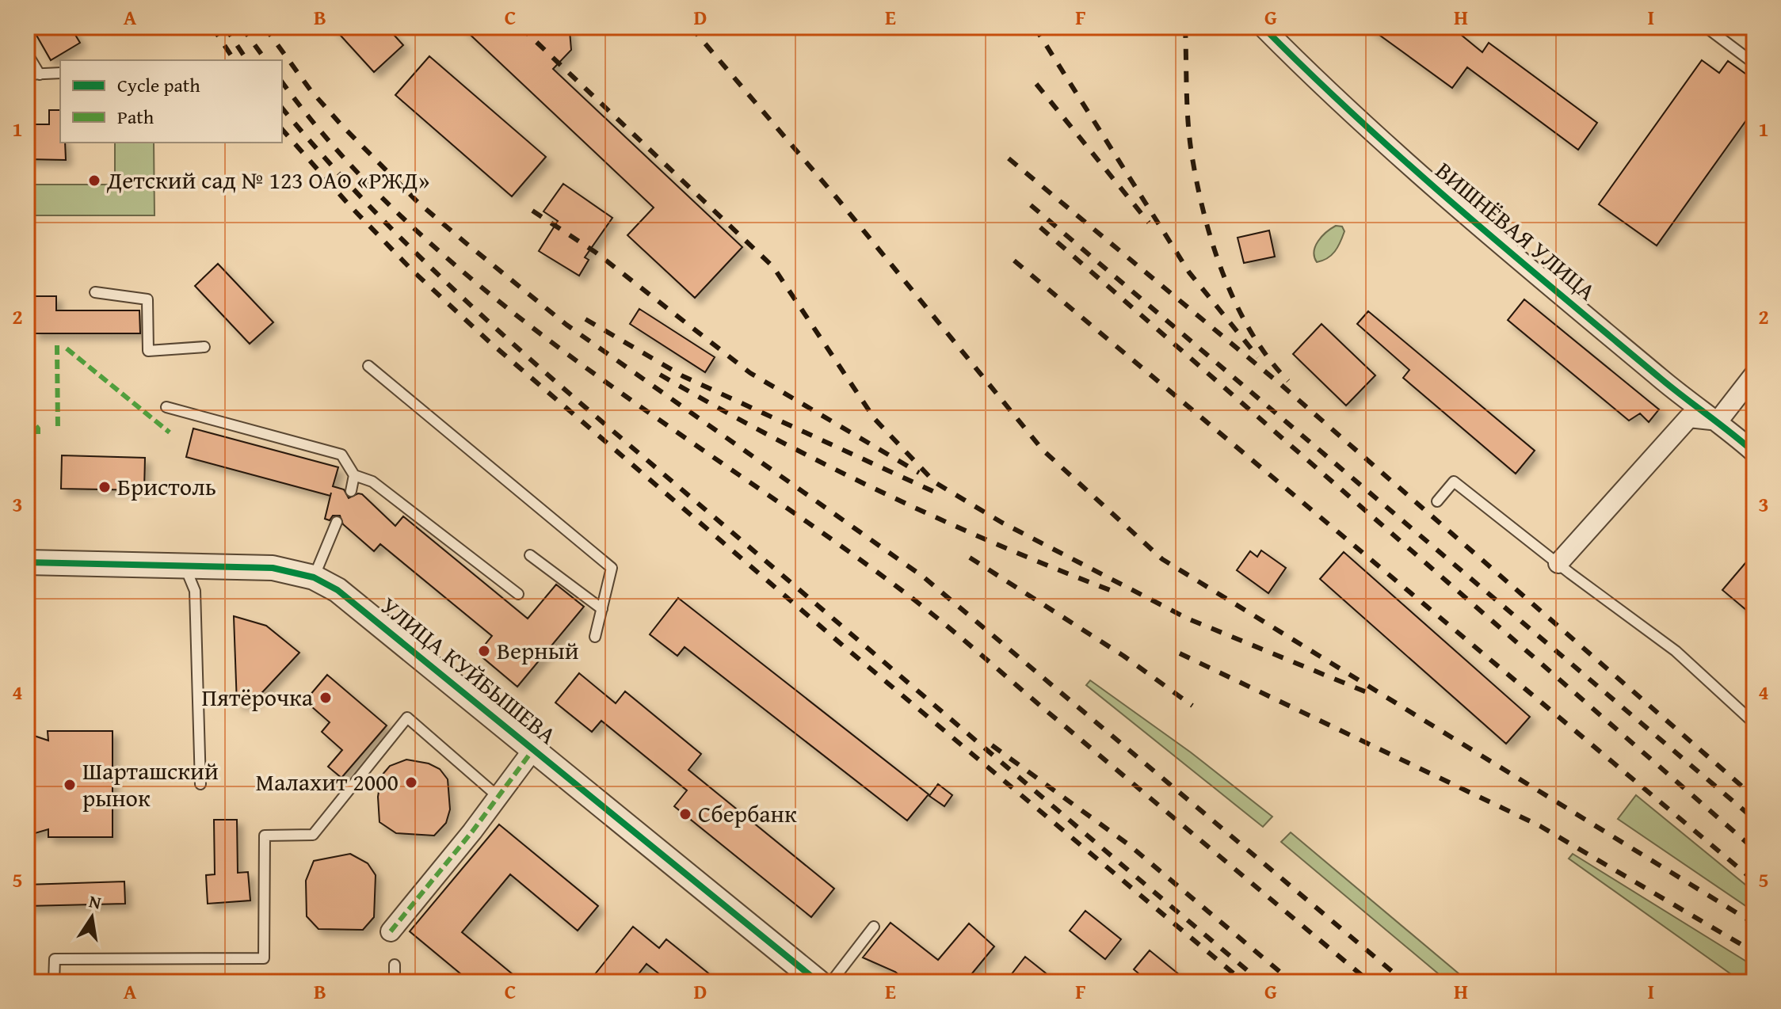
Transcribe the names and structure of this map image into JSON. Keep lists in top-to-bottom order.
{
  "streets": {
    "street": ["ВИШНЁВАЯ УЛИЦА", "УЛИЦА КУЙБЫШЕВА"]
  },
  "places": [
    "Детский сад № 123 ОАО «РЖД»",
    "Бристоль",
    "Верный",
    "Пятёрочка",
    "Малахит 2000",
    "Шарташский рынок",
    "Сбербанк"
  ],
  "legend": ["Cycle path", "Path"],
  "north": "top",
  "grid": {
    "columns": [
      "A",
      "B",
      "C",
      "D",
      "E",
      "F",
      "G",
      "H",
      "I"
    ],
    "rows": [
      "1",
      "2",
      "3",
      "4",
      "5"
    ]
  }
}
